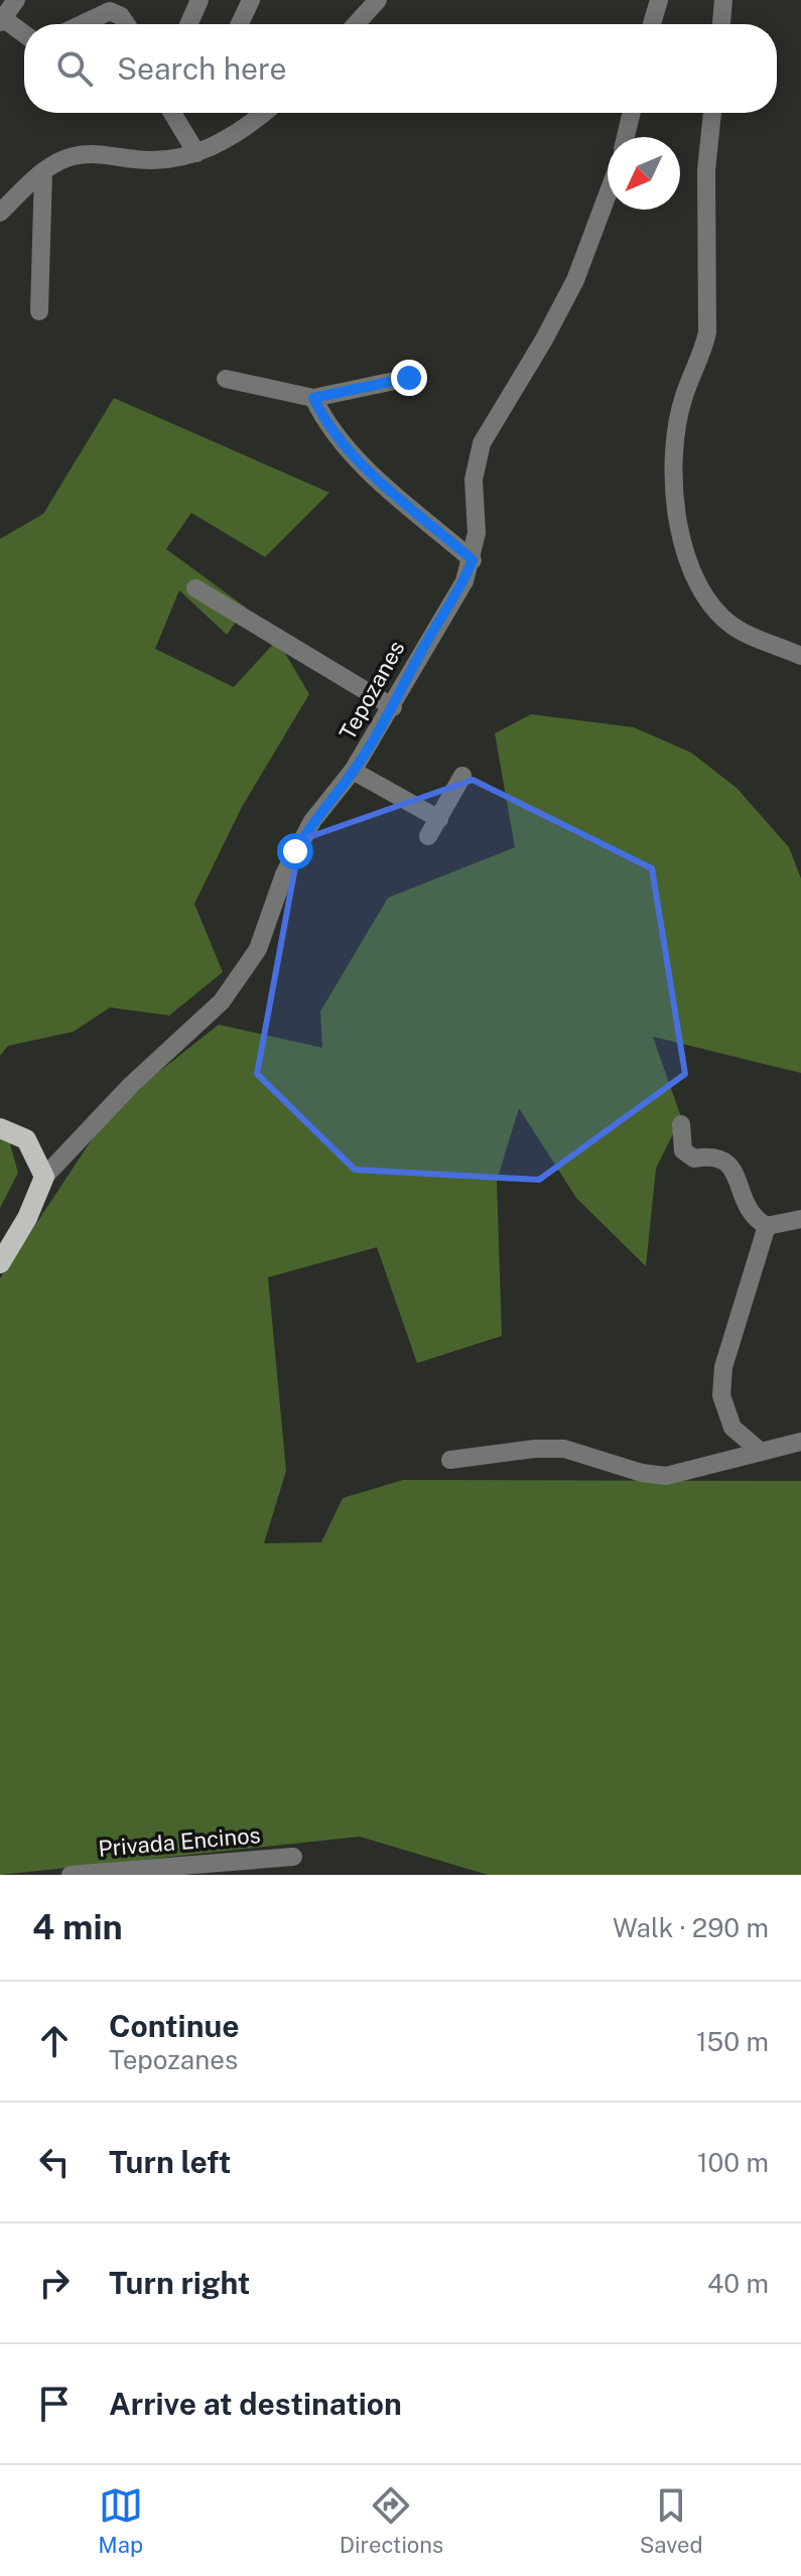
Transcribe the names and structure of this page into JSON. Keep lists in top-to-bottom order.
{
  "streets": {
    "street": ["Tepozanes", "Privada Encinos"]
  },
  "north": "bottom left",
  "page": {
    "search": "Search here",
    "heading": ["4 min", "Walk · 290 m"],
    "list": [
      ["Continue", "Tepozanes", "150 m"],
      ["Turn left", "100 m"],
      ["Turn right", "40 m"],
      "Arrive at destination"
    ],
    "nav": ["Map", "Directions", "Saved"]
  }
}
